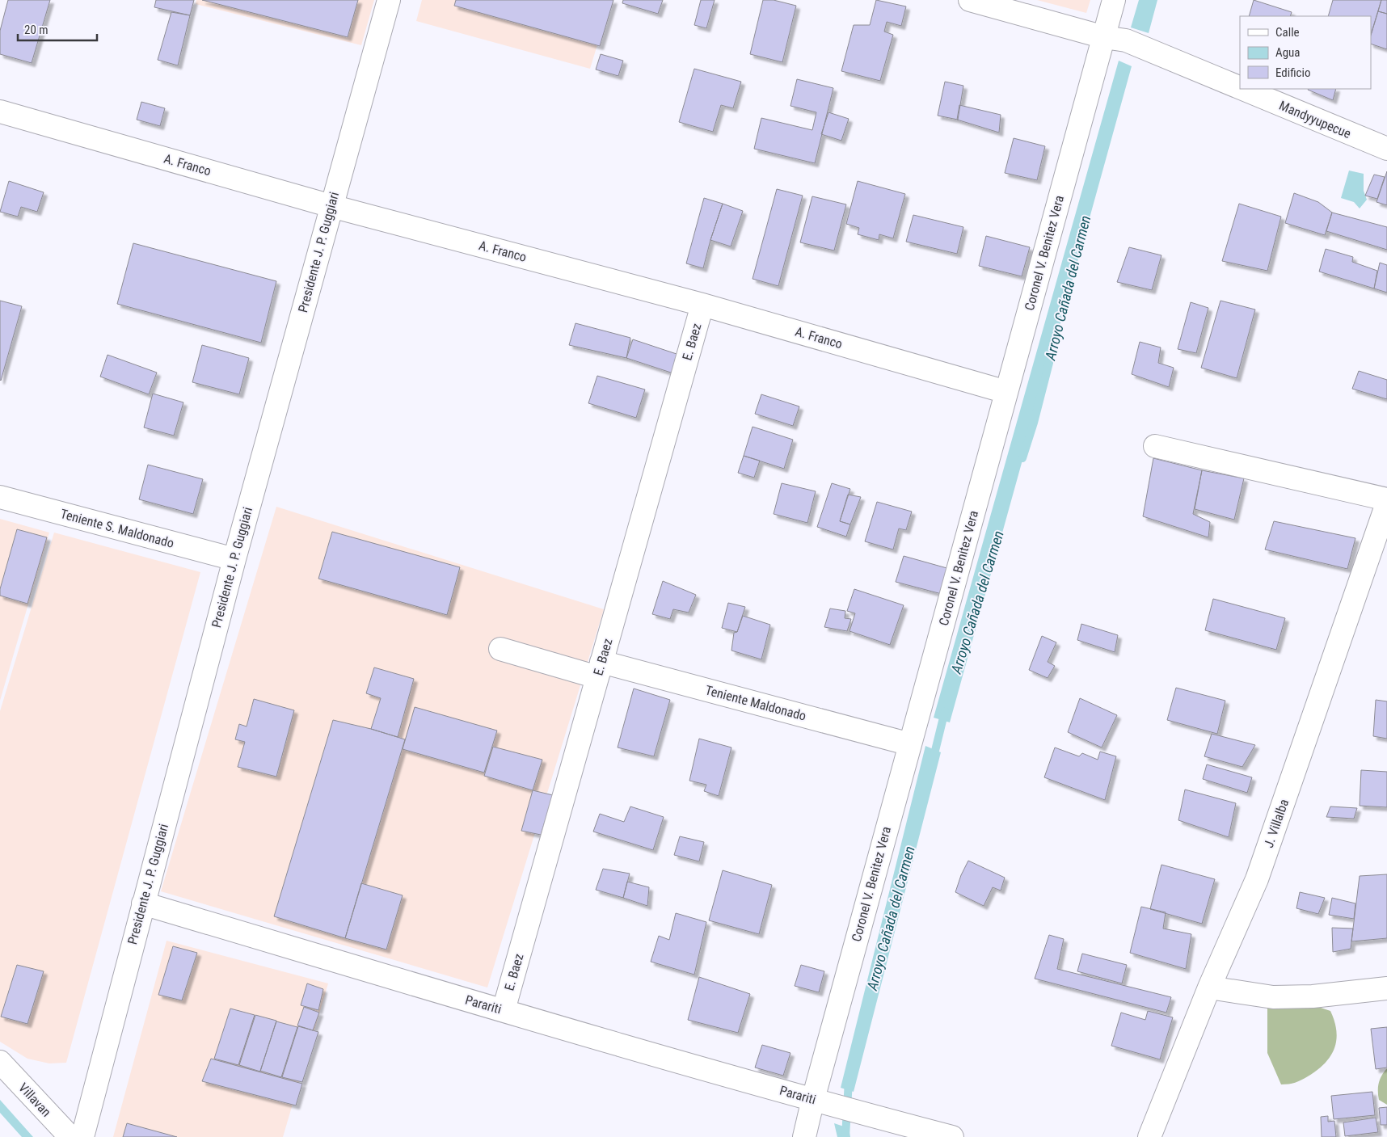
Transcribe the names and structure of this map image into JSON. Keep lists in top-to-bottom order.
{
  "streets": {
    "street": [
      "Mandyyupecue",
      "A. Franco",
      "Presidente J. P. Guggiari",
      "Coronel V. Benitez Vera",
      "E. Baez",
      "Teniente S. Maldonado",
      "Teniente Maldonado",
      "J. Villalba",
      "Parariti",
      "Villavan"
    ]
  },
  "crossings": [
    ["Mandyyupecue", "Coronel V. Benitez Vera"],
    ["A. Franco", "Presidente J. P. Guggiari"],
    ["A. Franco", "Coronel V. Benitez Vera"],
    ["A. Franco", "E. Baez"],
    ["Presidente J. P. Guggiari", "Teniente S. Maldonado"],
    ["Presidente J. P. Guggiari", "Parariti"],
    ["Coronel V. Benitez Vera", "Teniente Maldonado"],
    ["Coronel V. Benitez Vera", "Parariti"],
    ["E. Baez", "Teniente Maldonado"],
    ["E. Baez", "Parariti"]
  ],
  "water": ["Arroyo Cañada del Carmen"],
  "legend": ["Calle", "Agua", "Edificio"],
  "scale_bar": "20 m"
}
